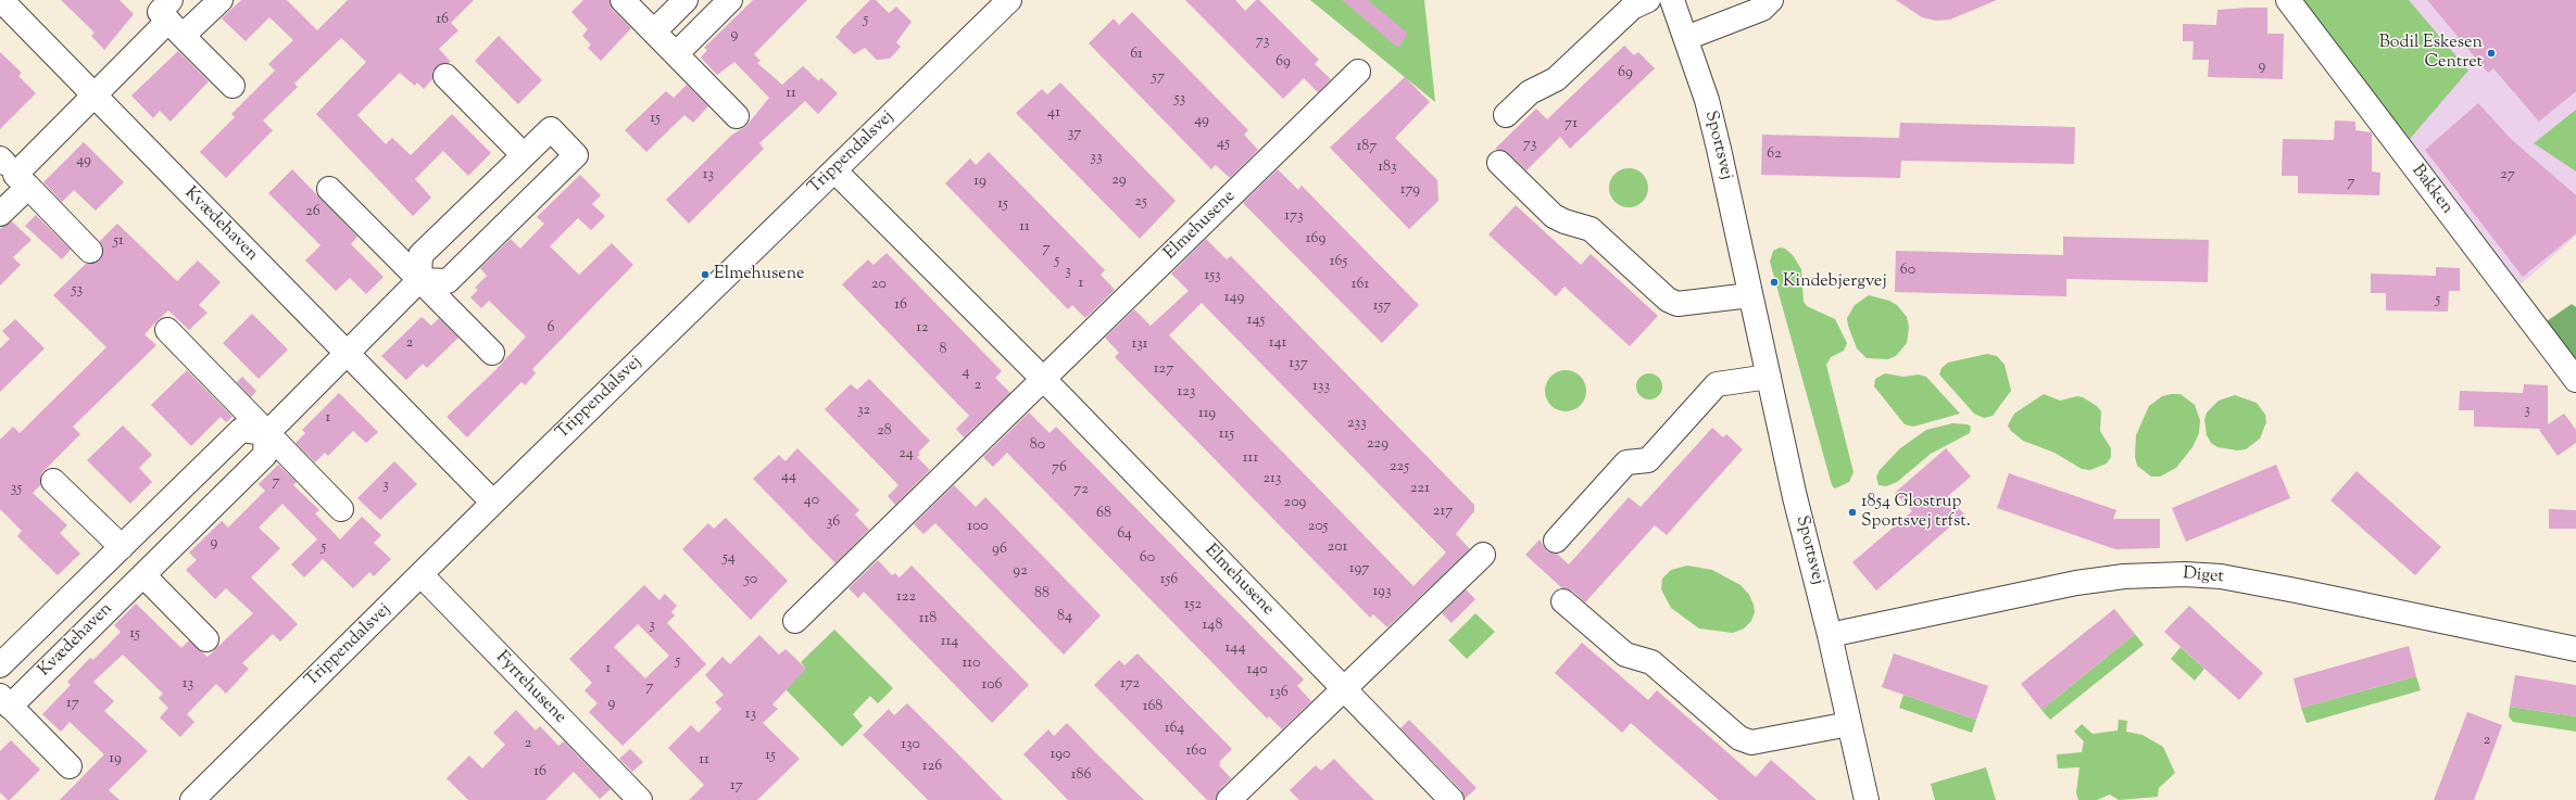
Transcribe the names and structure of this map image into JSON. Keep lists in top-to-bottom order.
{
  "streets": {
    "street": [
      "Sportsvej",
      "Trippendalsvej",
      "Bakken",
      "Kvædehaven",
      "Elmehusene",
      "Diget",
      "Fyrrehusene"
    ]
  },
  "crossings": [
    ["Sportsvej", "Diget"],
    ["Trippendalsvej", "Kvædehaven"],
    ["Trippendalsvej", "Elmehusene"],
    ["Trippendalsvej", "Fyrrehusene"]
  ],
  "places": [
    "Bodil Eskesen Centret",
    "Elmehusene",
    "Kindebjergvej",
    "1854 Glostrup Sportsvej trfst."
  ],
  "house_numbers": [
    "16",
    "5",
    "9",
    "73",
    "61",
    "69",
    "9",
    "69",
    "57",
    "11",
    "53",
    "41",
    "15",
    "49",
    "71",
    "37",
    "45",
    "73",
    "187",
    "62",
    "33",
    "49",
    "183",
    "13",
    "27",
    "29",
    "19",
    "7",
    "179",
    "25",
    "15",
    "26",
    "173",
    "11",
    "169",
    "51",
    "7",
    "5",
    "165",
    "60",
    "3",
    "153",
    "1",
    "20",
    "161",
    "53",
    "149",
    "5",
    "16",
    "157",
    "145",
    "6",
    "12",
    "2",
    "141",
    "131",
    "8",
    "137",
    "127",
    "4",
    "2",
    "133",
    "123",
    "32",
    "3",
    "119",
    "1",
    "233",
    "28",
    "115",
    "229",
    "80",
    "24",
    "111",
    "225",
    "76",
    "44",
    "213",
    "7",
    "3",
    "35",
    "221",
    "72",
    "40",
    "209",
    "217",
    "68",
    "36",
    "100",
    "205",
    "64",
    "9",
    "5",
    "201",
    "96",
    "54",
    "60",
    "197",
    "92",
    "50",
    "156",
    "193",
    "88",
    "122",
    "152",
    "84",
    "118",
    "3",
    "148",
    "15",
    "114",
    "144",
    "5",
    "110",
    "1",
    "140",
    "13",
    "172",
    "106",
    "7",
    "136",
    "17",
    "9",
    "168",
    "13",
    "164",
    "2",
    "2",
    "130",
    "160",
    "190",
    "15",
    "19",
    "11",
    "126",
    "16",
    "186",
    "17"
  ]
}
